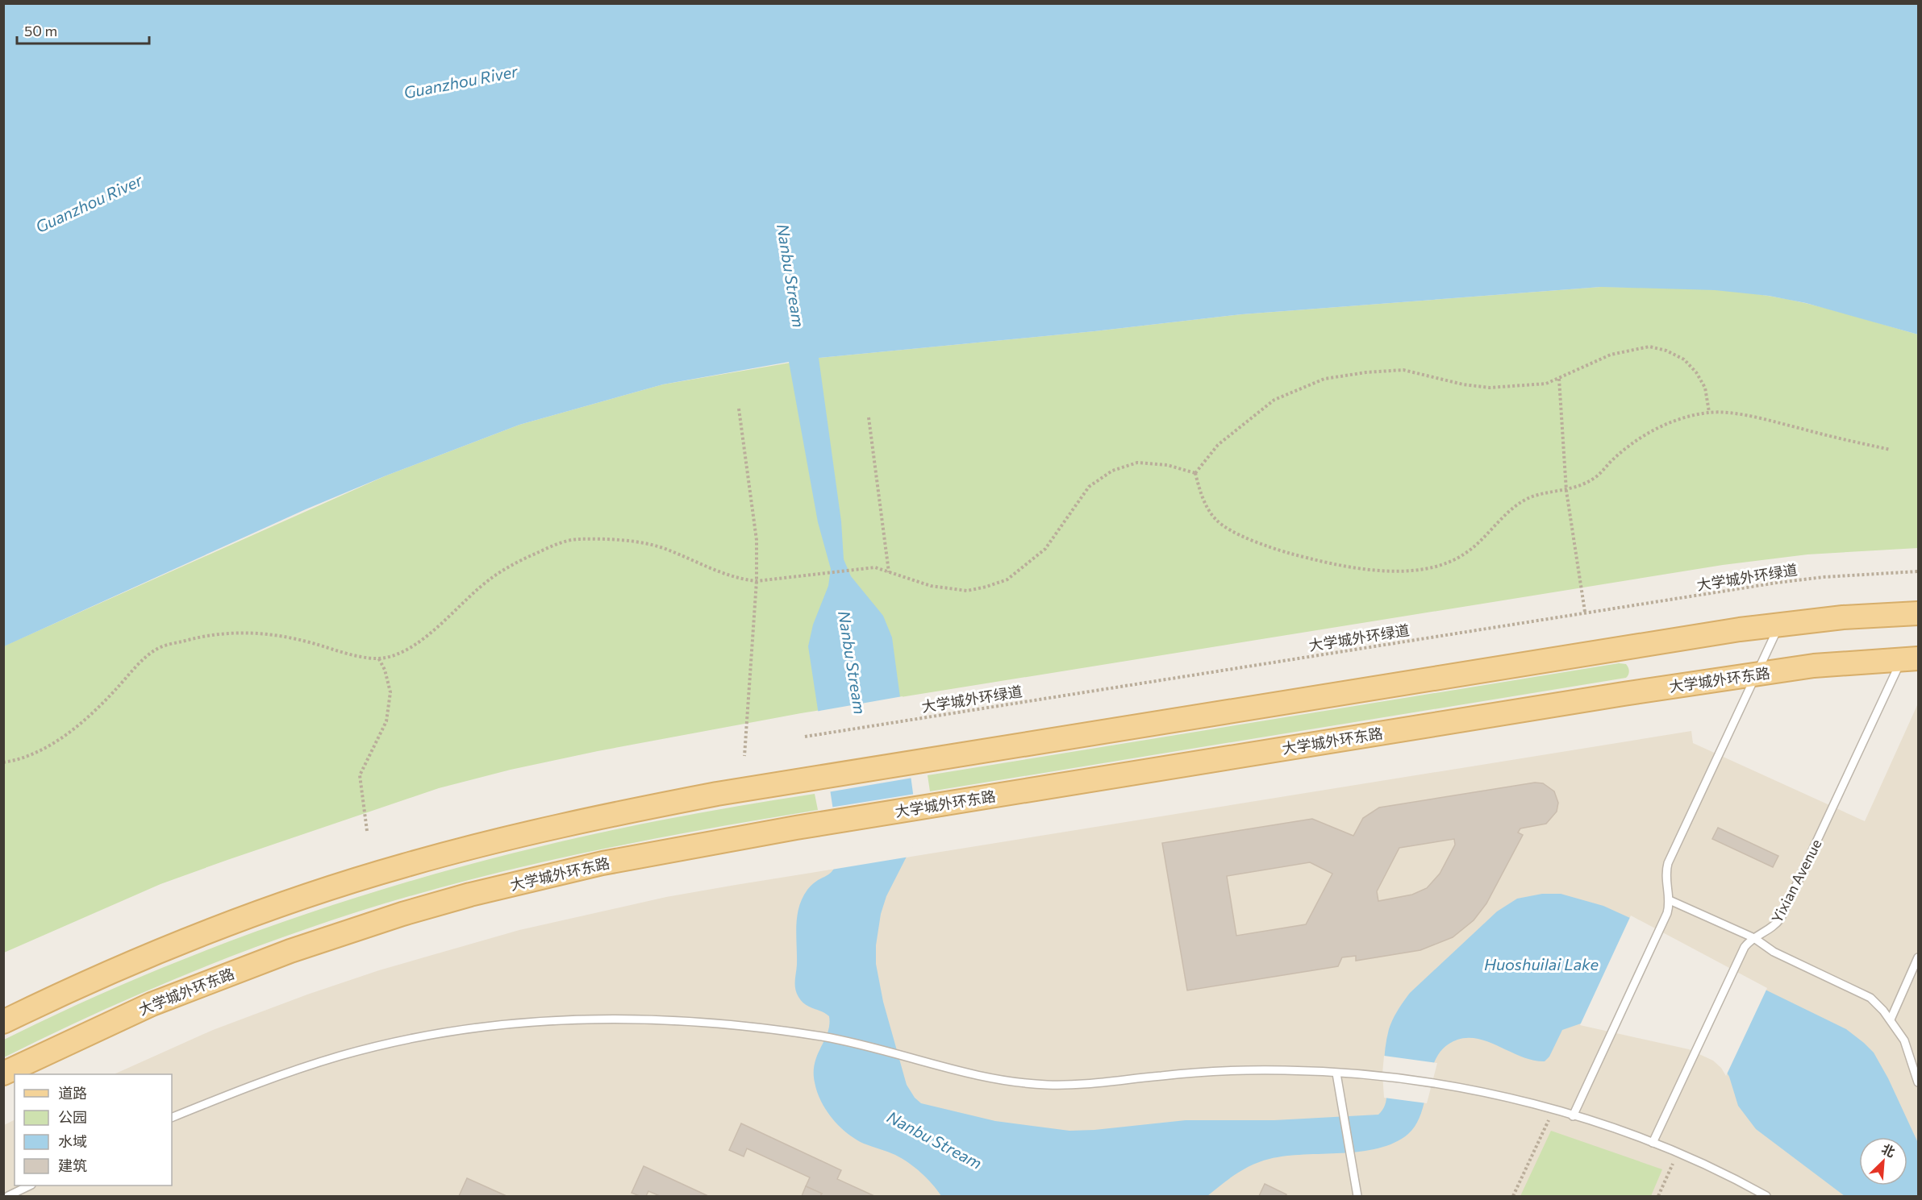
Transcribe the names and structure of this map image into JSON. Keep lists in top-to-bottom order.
{
  "streets": {
    "main road": ["大学城外环东路"],
    "lane": ["Yixian Avenue"],
    "path": ["大学城外环绿道"]
  },
  "crossings": [
    ["大学城外环东路", "Yixian Avenue"]
  ],
  "water": ["Guanzhou River", "Nanbu Stream", "Huoshuilai Lake"],
  "legend": [
    "道路",
    "公园",
    "水域",
    "建筑"
  ],
  "scale_bar": "50 m",
  "north": "top right"
}
